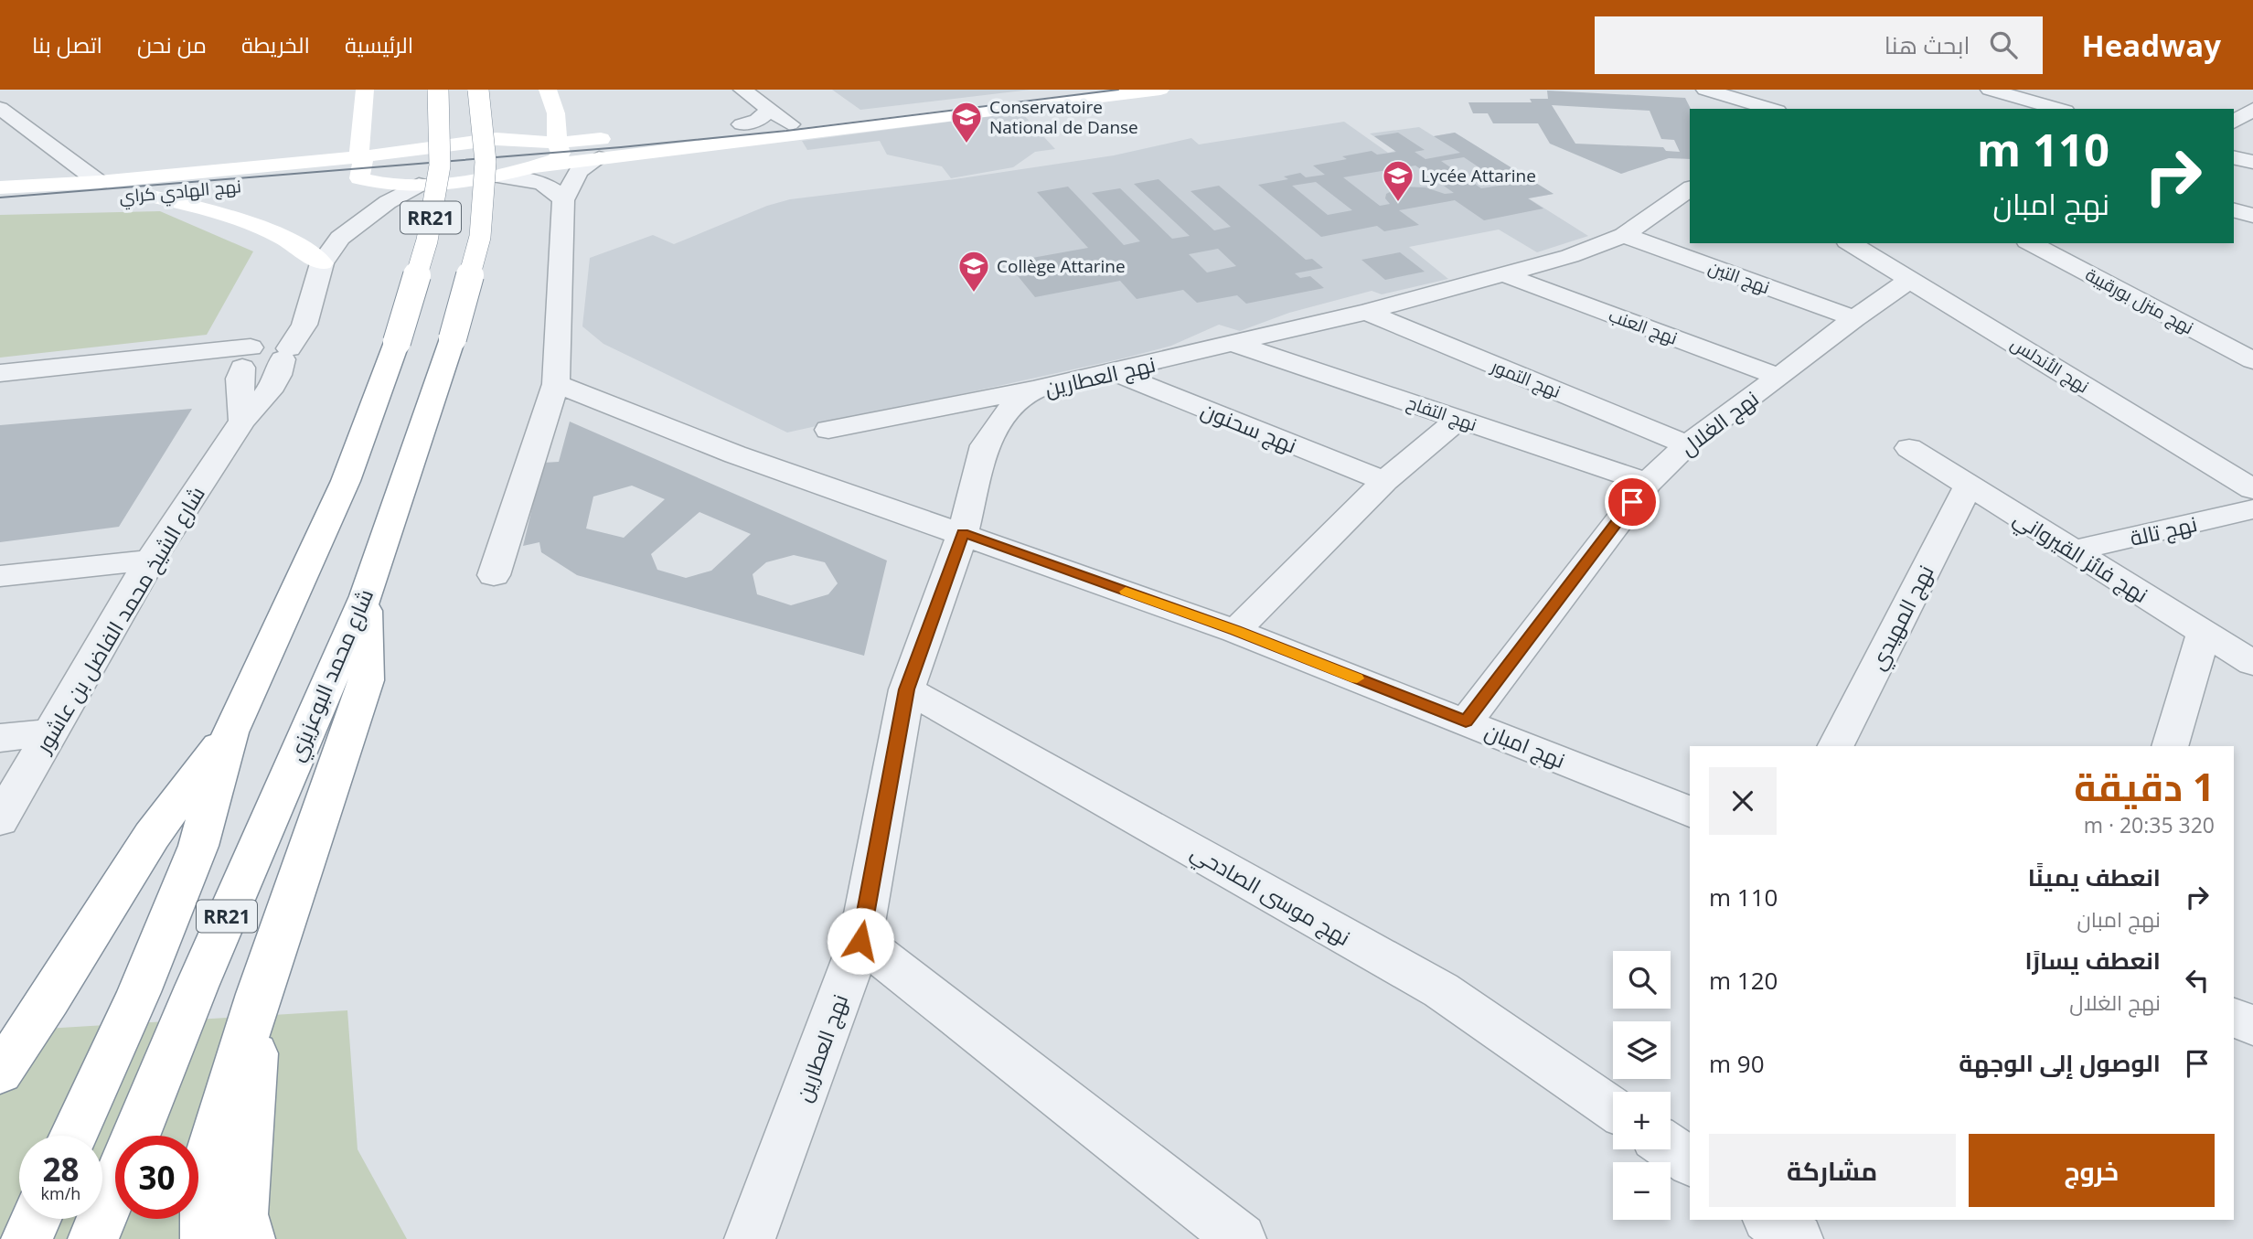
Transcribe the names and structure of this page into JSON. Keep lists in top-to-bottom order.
{
  "streets": {
    "main road": ["نهج الهادي كراي", "RR21", "شارع محمد البوعزيزي"],
    "street": [
      "نهج التين",
      "نهج منزل بورقيبة",
      "نهج العنب",
      "نهج الأندلس",
      "نهج العطارين",
      "نهج التمور",
      "نهج التفاح",
      "نهج الغلال",
      "نهج سحنون",
      "نهج تالة",
      "نهج فائز القيرواني",
      "نهج المهيدي",
      "شارع الشيخ محمد الفاضل بن عاشور",
      "نهج امبان",
      "نهج موسى الصادحي"
    ]
  },
  "crossings": [
    ["نهج التين", "نهج العطارين"],
    ["نهج التين", "نهج الغلال"],
    ["نهج العنب", "نهج العطارين"],
    ["نهج العنب", "نهج الغلال"],
    ["نهج الأندلس", "نهج الغلال"],
    ["نهج العطارين", "نهج التمور"],
    ["نهج العطارين", "نهج التفاح"],
    ["نهج العطارين", "نهج سحنون"],
    ["نهج العطارين", "نهج امبان"],
    ["نهج العطارين", "نهج موسى الصادحي"],
    ["نهج التمور", "نهج الغلال"],
    ["نهج التفاح", "نهج الغلال"],
    ["نهج الغلال", "نهج امبان"],
    ["نهج تالة", "نهج فائز القيرواني"],
    ["نهج فائز القيرواني", "نهج المهيدي"]
  ],
  "places": {
    "school or university": ["Conservatoire National de Danse", "Lycée Attarine", "Collège Attarine"]
  },
  "page": {
    "header": "Headway",
    "search": "ابحث هنا",
    "nav": [
      "الرئيسية",
      "الخريطة",
      "من نحن",
      "اتصل بنا"
    ],
    "turn": ["110 m", "نهج امبان"],
    "heading": ["1 دقيقة", "320 m · 20:35"],
    "list": [
      {
        "name": "انعطف يمينًا",
        "note": "نهج امبان",
        "value": "110 m"
      },
      {
        "name": "انعطف يسارًا",
        "note": "نهج الغلال",
        "value": "120 m"
      },
      {
        "name": "الوصول إلى الوجهة",
        "value": "90 m"
      }
    ],
    "map_buttons": ["+", "−"],
    "buttons": ["خروج", "مشاركة"],
    "speed": "28 km/h",
    "limit": "30"
  }
}
